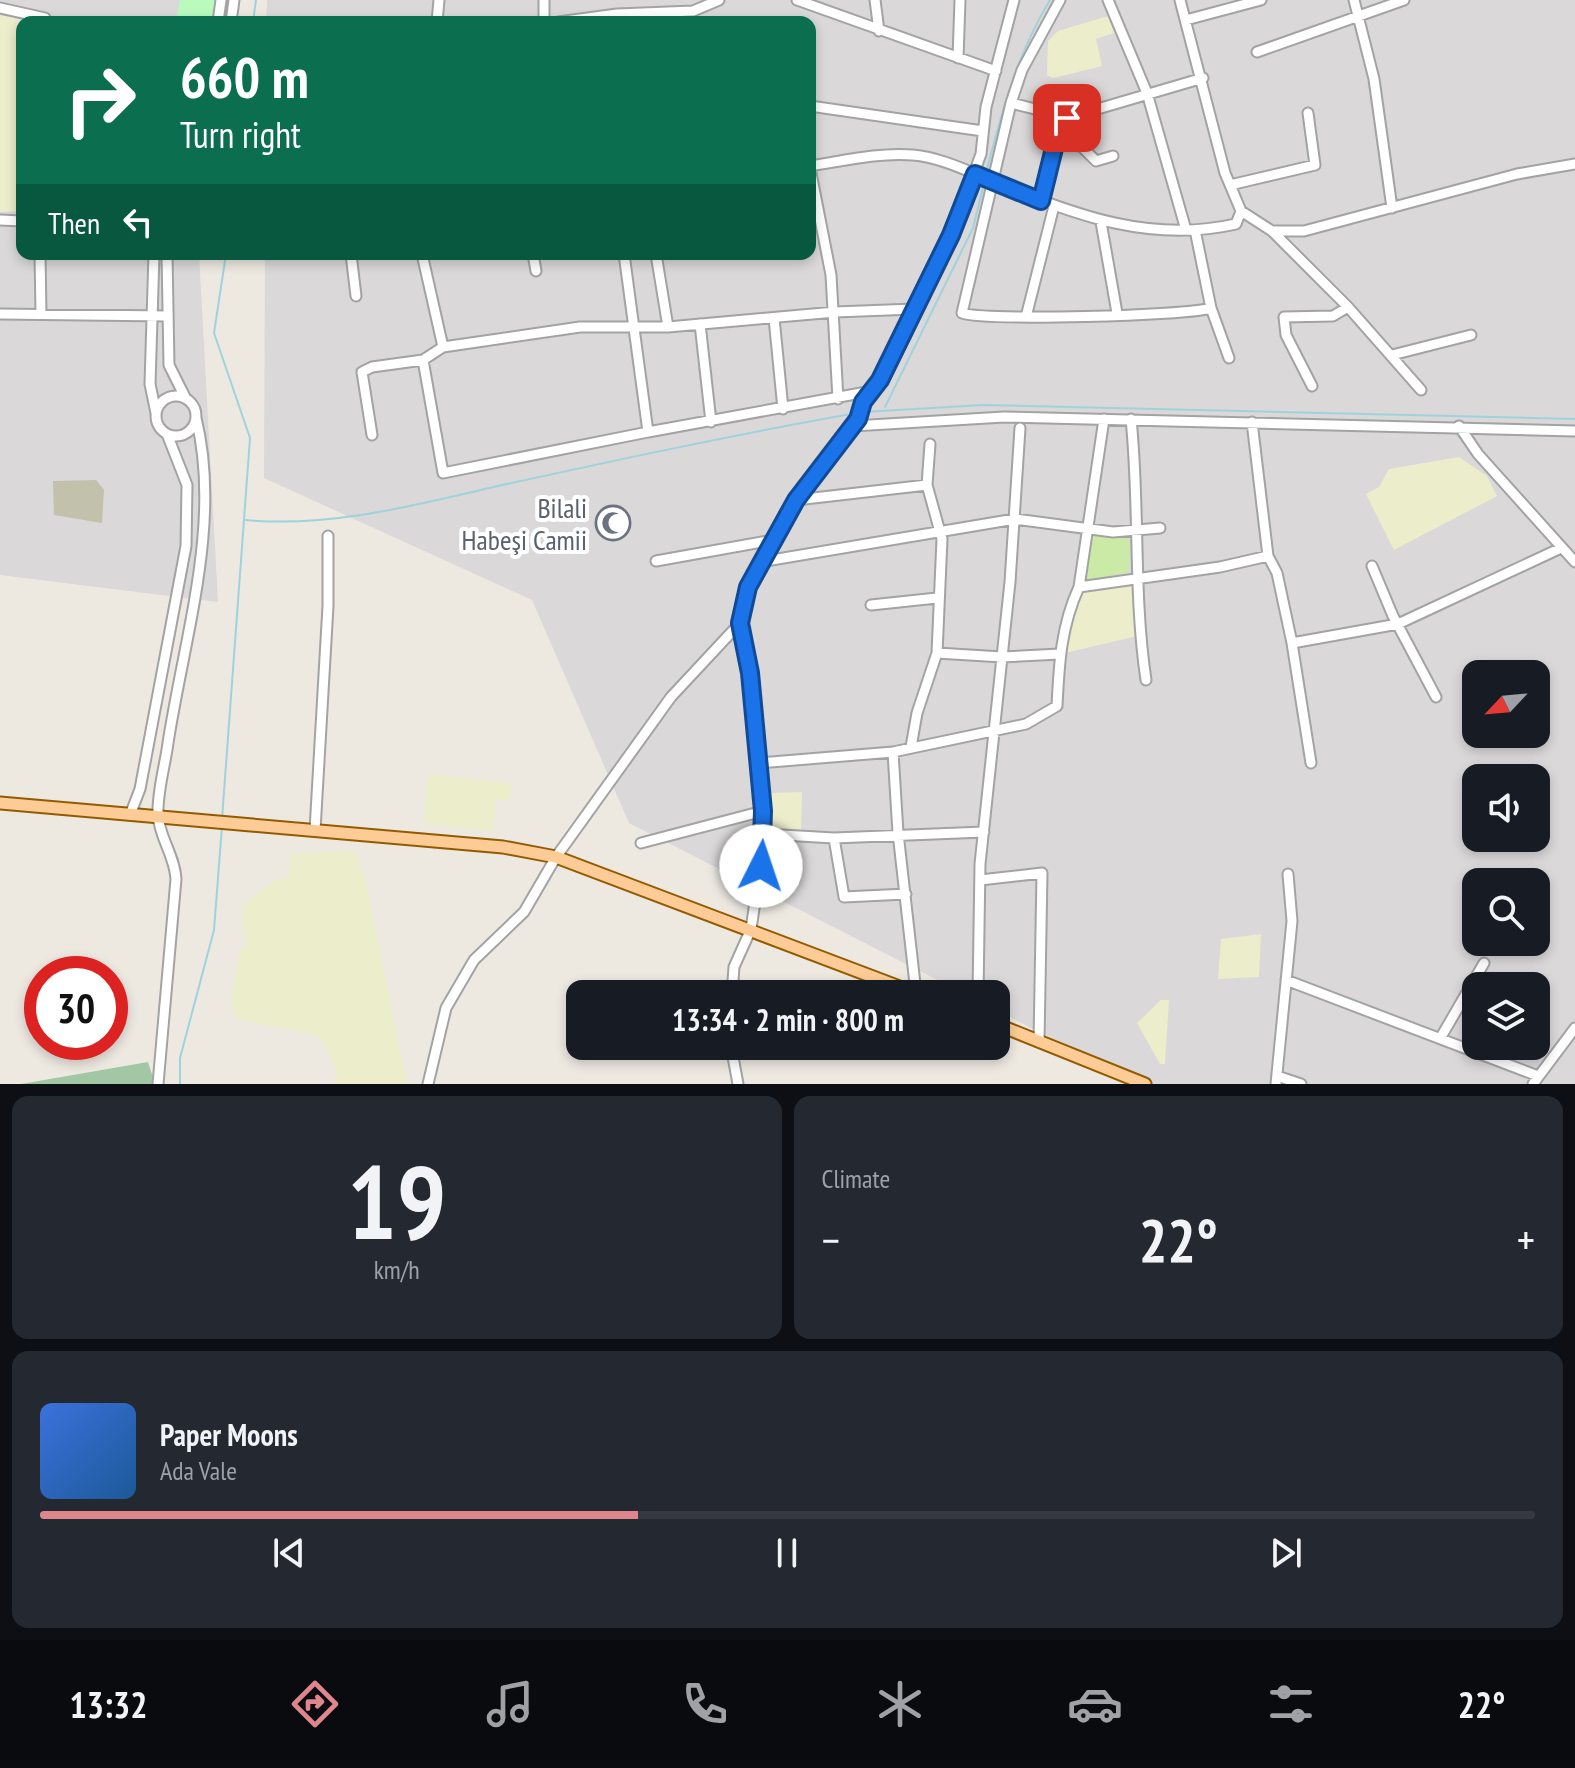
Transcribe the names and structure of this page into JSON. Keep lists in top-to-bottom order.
{
  "places": {
    "mosque": ["Bilali Habeşi Camii"]
  },
  "north": "bottom left",
  "page": {
    "turn": ["660 m", "Turn right"],
    "then": "Then",
    "limit": "30",
    "trip": "13:34 · 2 min · 800 m",
    "tile": [
      ["19", "km/h"],
      "Climate"
    ],
    "heat": ["−", "22°", "+"],
    "song": ["Paper Moons", "Ada Vale"],
    "tabs": ["13:32", "22°"]
  }
}
